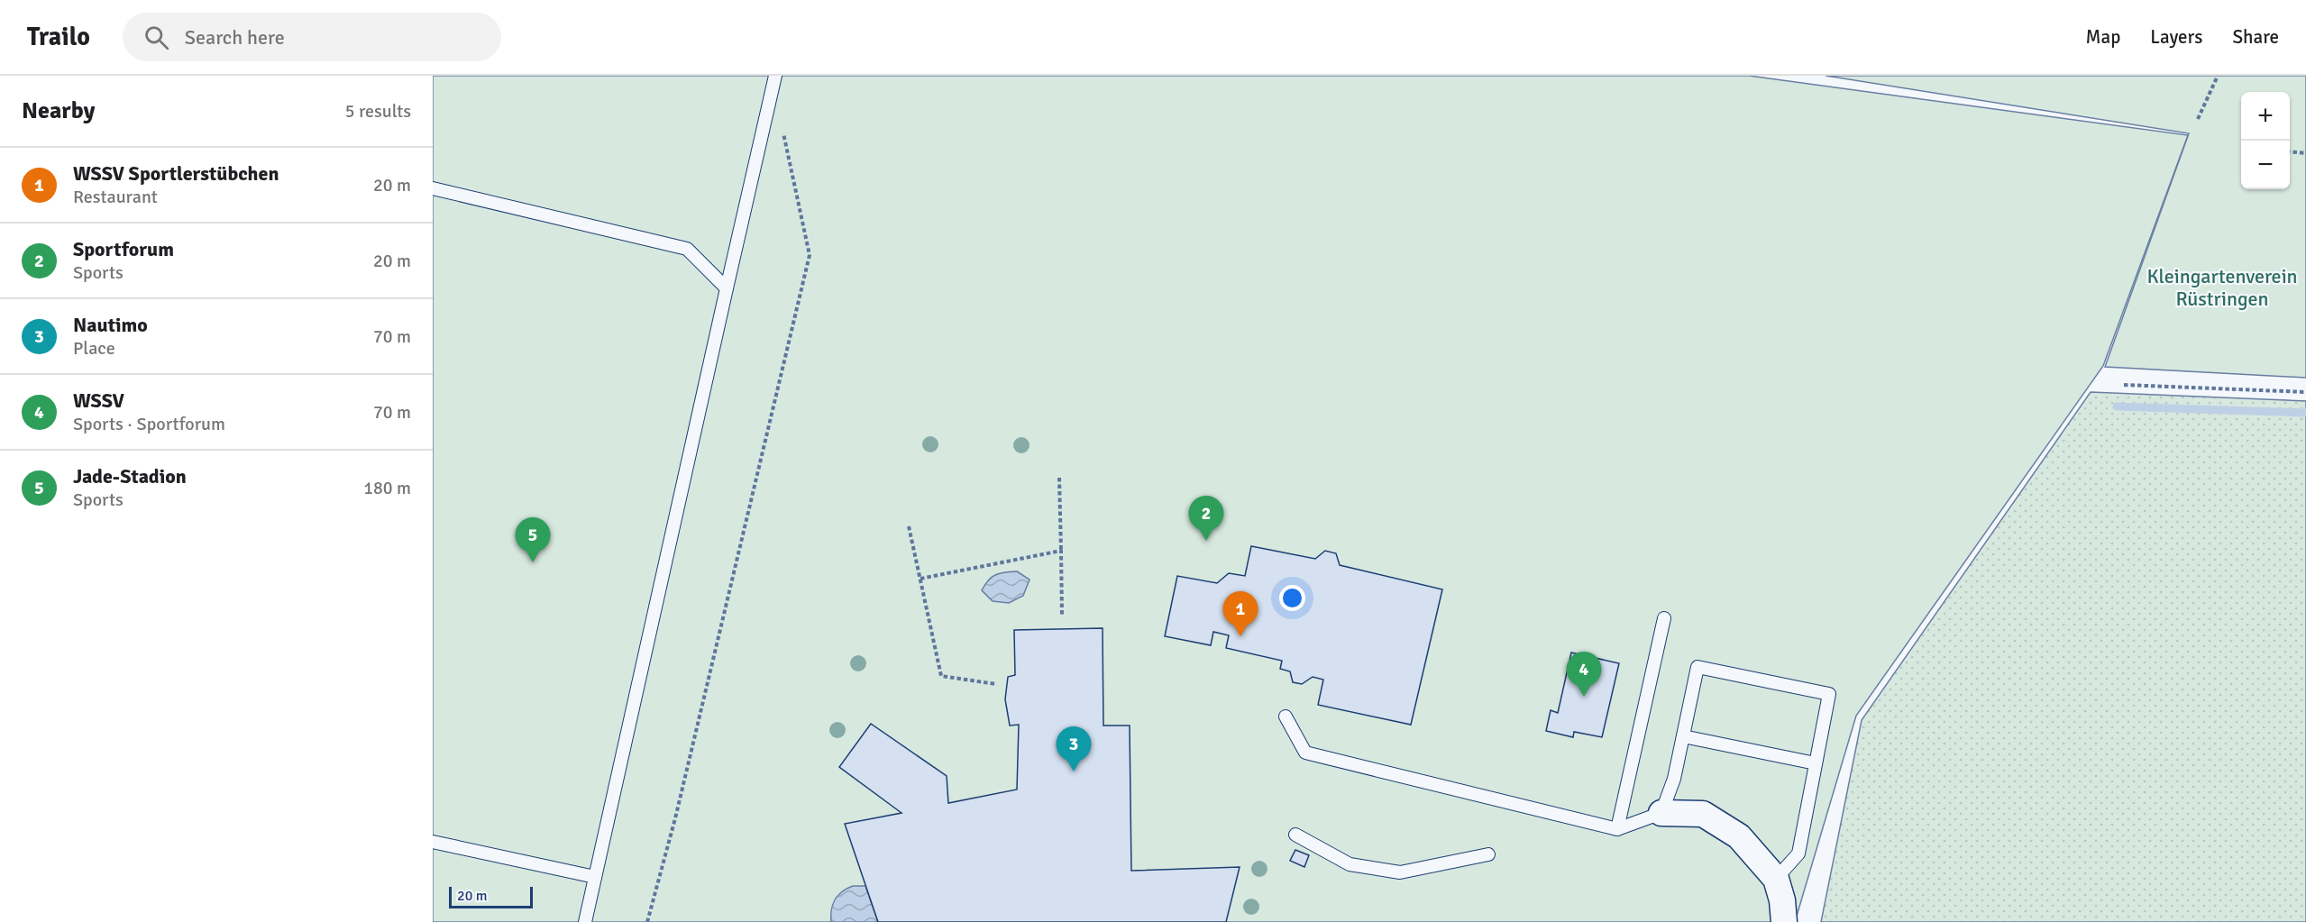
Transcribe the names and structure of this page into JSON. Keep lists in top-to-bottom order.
{
  "parks": ["Kleingartenverein Rüstringen"],
  "scale_bar": "20 m",
  "page": {
    "header": "Trailo",
    "search": "Search here",
    "nav": ["Map", "Layers", "Share"],
    "heading": ["Nearby", "5 results"],
    "map_buttons": ["+", "−"],
    "list": [
      {
        "mark": "1",
        "name": "WSSV Sportlerstübchen",
        "note": "Restaurant",
        "value": "20 m"
      },
      {
        "mark": "2",
        "name": "Sportforum",
        "note": "Sports",
        "value": "20 m"
      },
      {
        "mark": "3",
        "name": "Nautimo",
        "note": "Place",
        "value": "70 m"
      },
      {
        "mark": "4",
        "name": "WSSV",
        "note": "Sports · Sportforum",
        "value": "70 m"
      },
      {
        "mark": "5",
        "name": "Jade-Stadion",
        "note": "Sports",
        "value": "180 m"
      }
    ],
    "pins": [
      "2",
      "5",
      "1",
      "4",
      "3"
    ],
    "scale": "20 m"
  }
}
